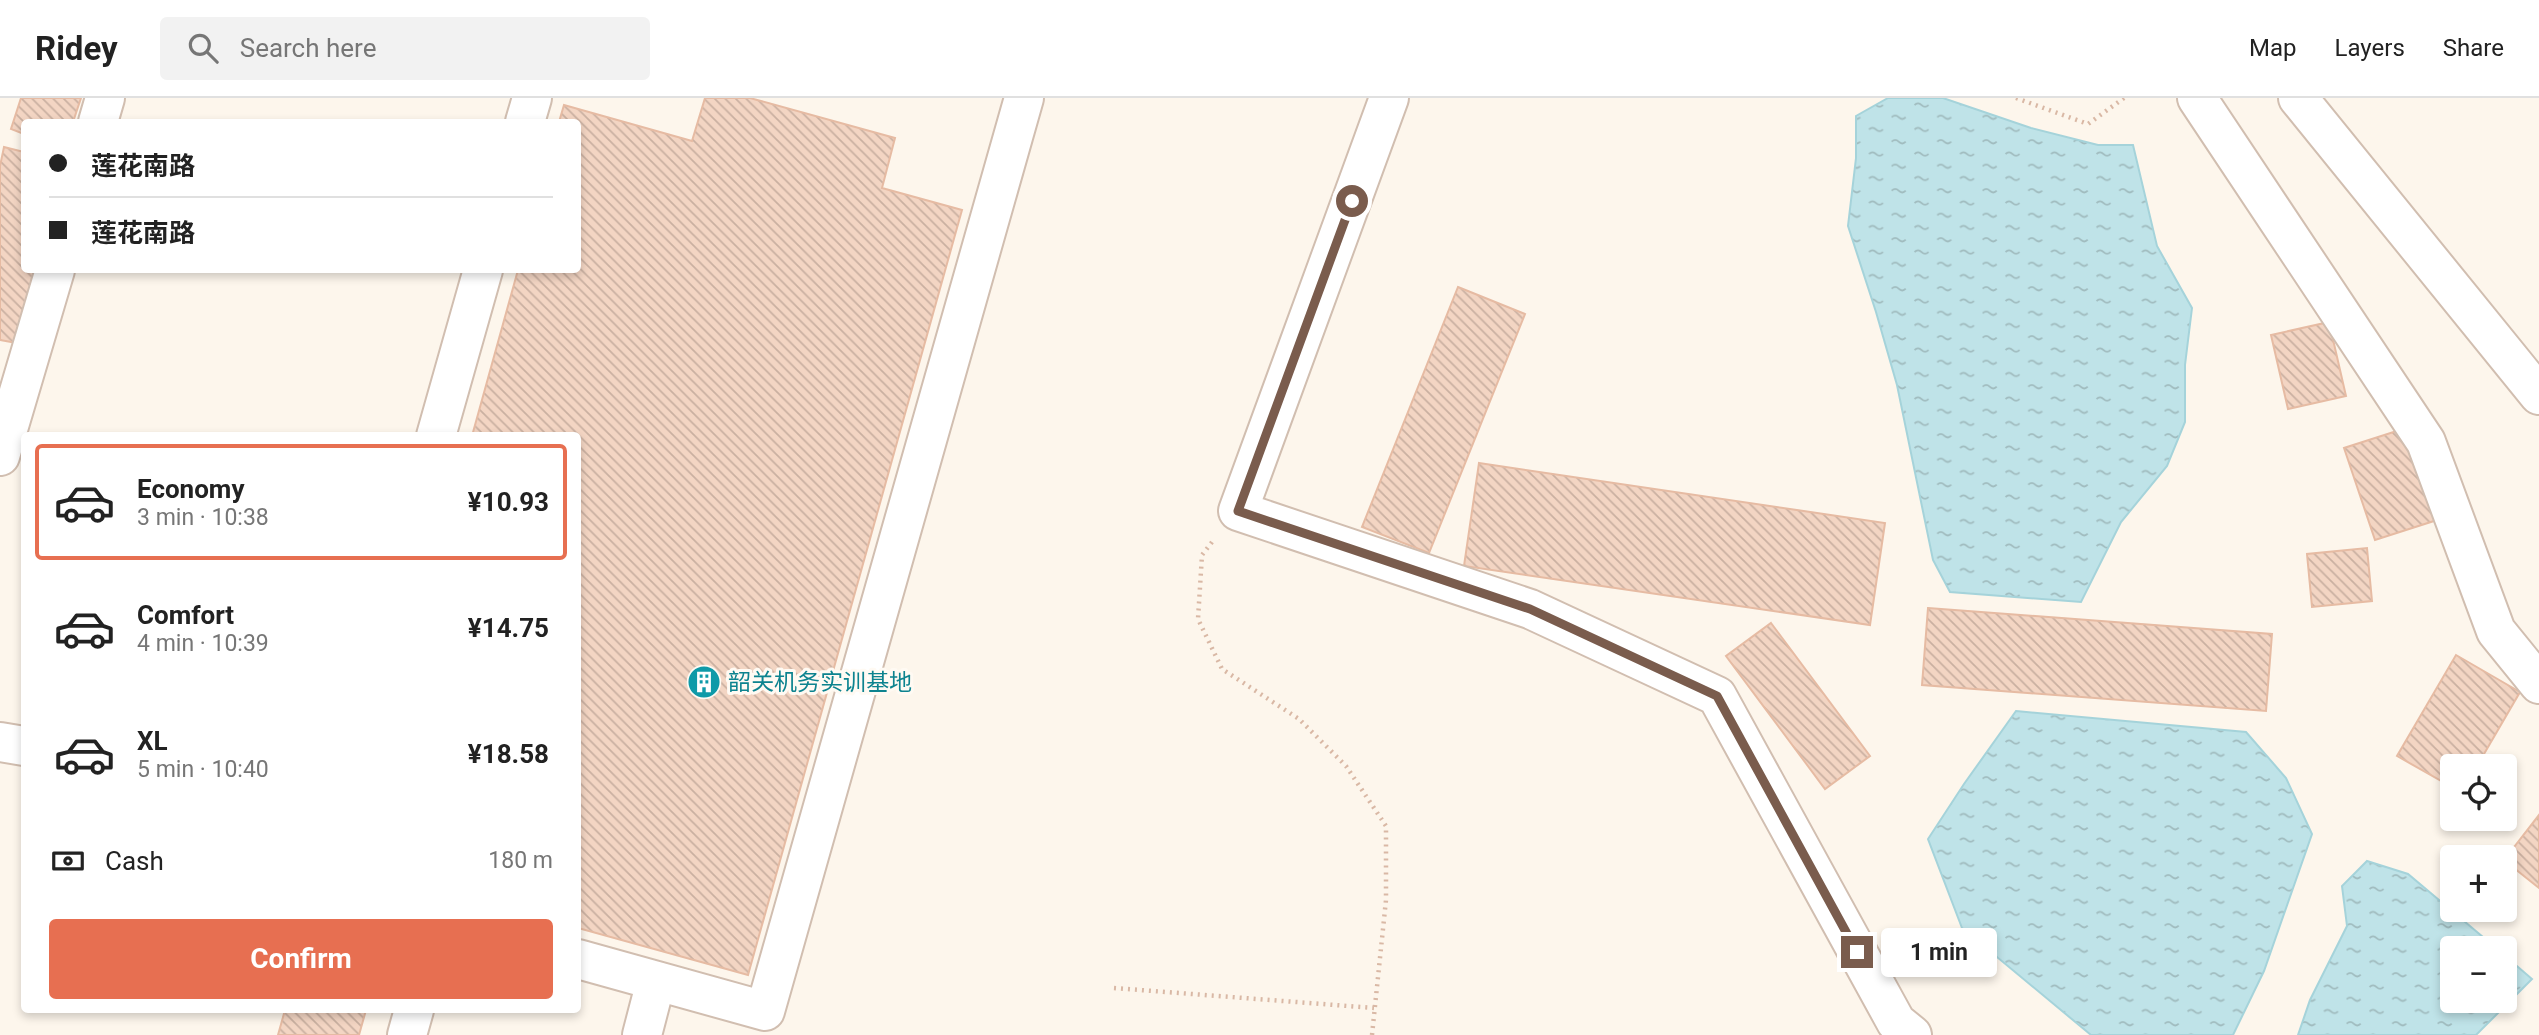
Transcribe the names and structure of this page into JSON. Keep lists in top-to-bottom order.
{
  "places": {
    "building": ["韶关机务实训基地"]
  },
  "page": {
    "header": "Ridey",
    "search": "Search here",
    "nav": ["Map", "Layers", "Share"],
    "banner": ["莲花南路", "莲花南路"],
    "list": [
      {
        "name": "Economy",
        "note": "3 min · 10:38",
        "value": "¥10.93"
      },
      {
        "name": "Comfort",
        "note": "4 min · 10:39",
        "value": "¥14.75"
      },
      {
        "name": "XL",
        "note": "5 min · 10:40",
        "value": "¥18.58"
      }
    ],
    "map_buttons": ["+", "−"],
    "pay": ["Cash", "180 m"],
    "buttons": "Confirm",
    "bubble": "1 min"
  }
}
